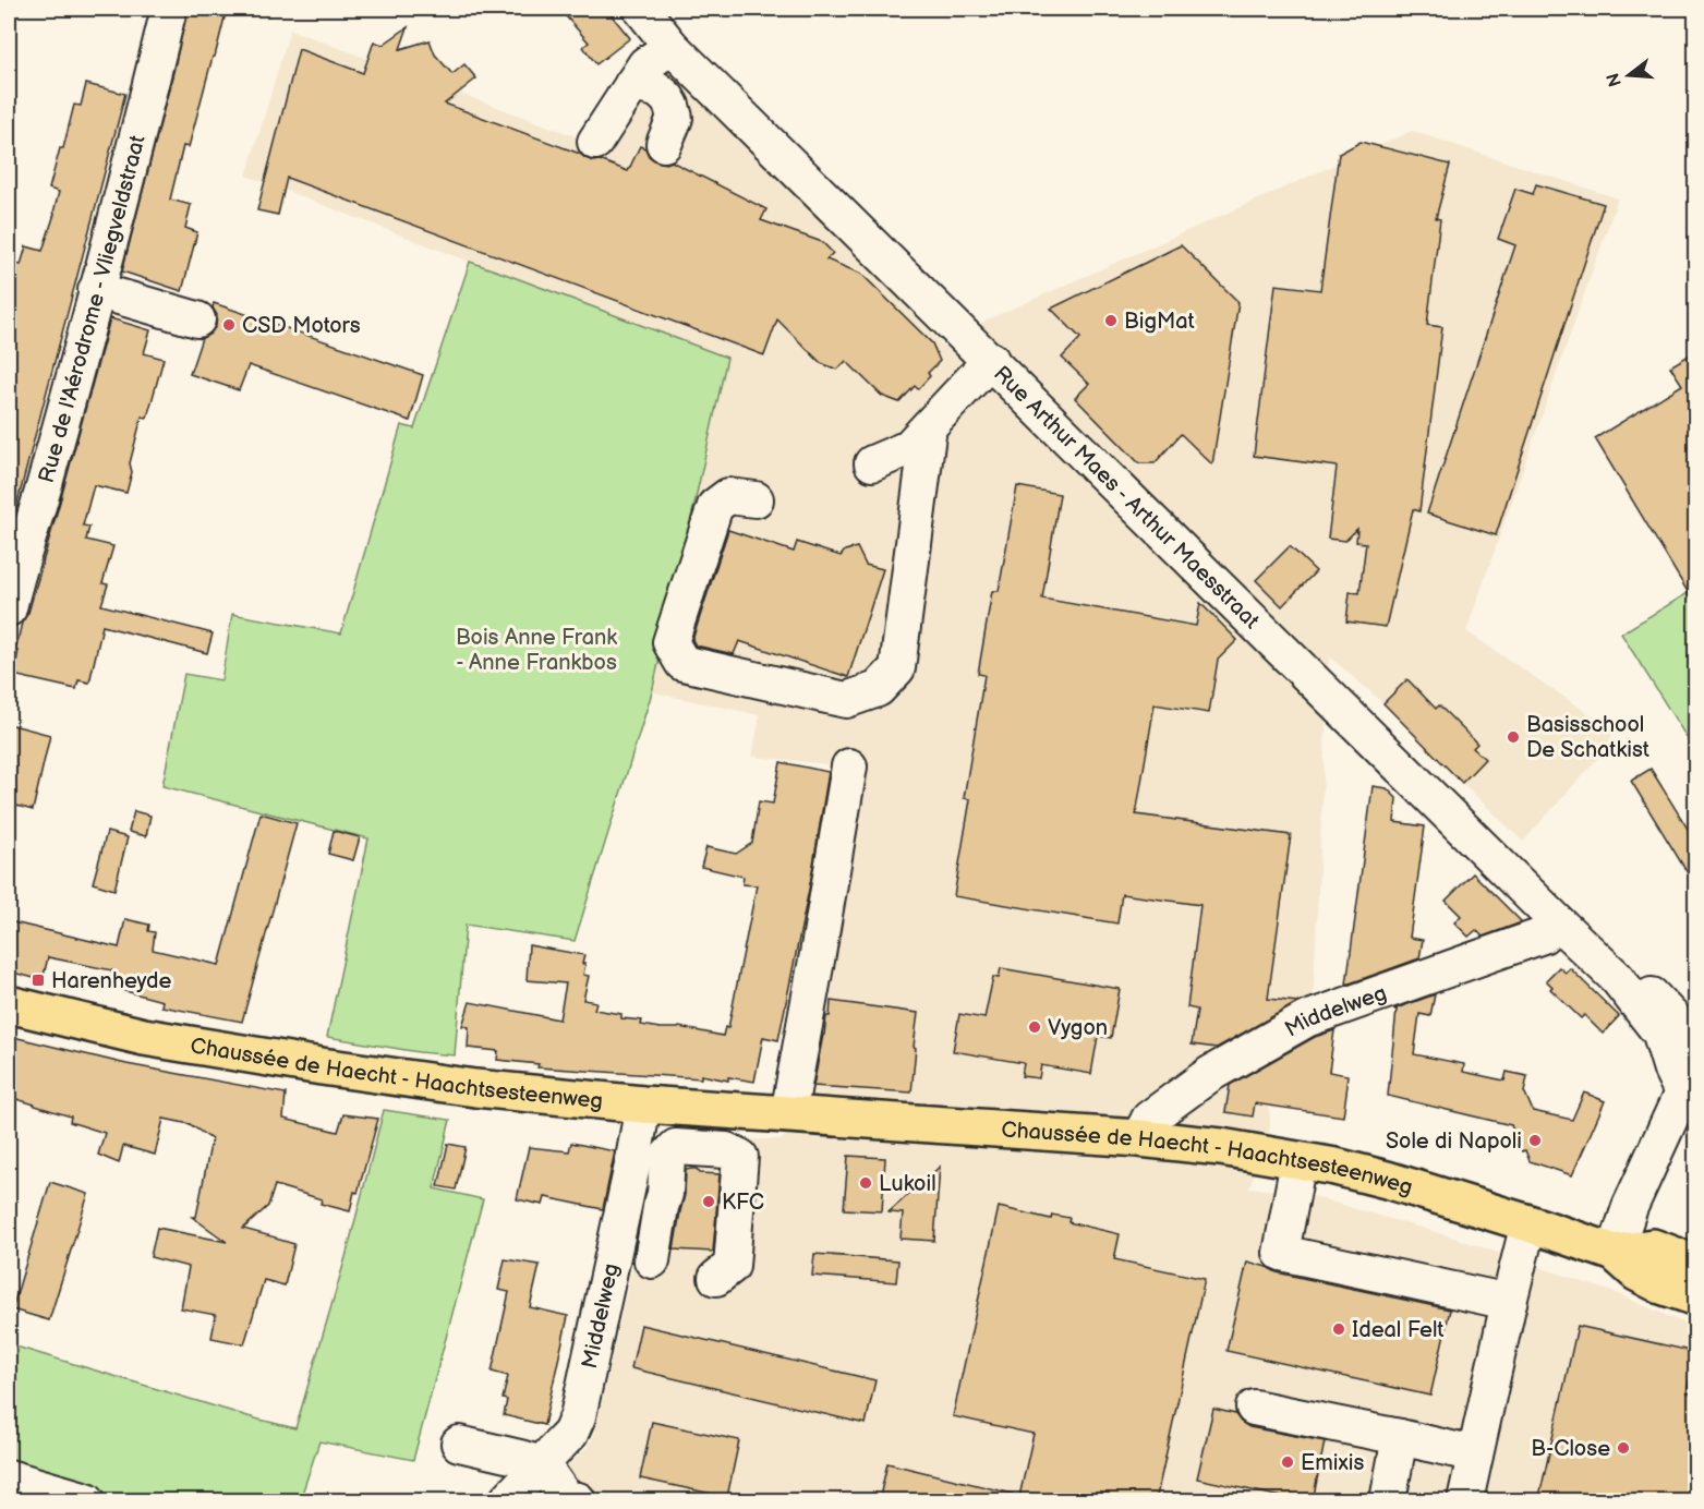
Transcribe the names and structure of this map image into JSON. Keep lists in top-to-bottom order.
{
  "streets": {
    "main road": ["Chaussée de Haecht - Haachtsesteenweg"],
    "street": ["Rue de l'Aérodrome - Vliegveldstraat", "Rue Arthur Maes - Arthur Maesstraat", "Middelweg"]
  },
  "crossings": [
    ["Rue Arthur Maes - Arthur Maesstraat", "Middelweg"],
    ["Rue Arthur Maes - Arthur Maesstraat", "Chaussée de Haecht - Haachtsesteenweg"],
    ["Middelweg", "Chaussée de Haecht - Haachtsesteenweg"]
  ],
  "parks": ["Bois Anne Frank - Anne Frankbos"],
  "places": {
    "other": [
      "BigMat",
      "CSD Motors",
      "Basisschool De Schatkist",
      "Vygon",
      "Sole di Napoli",
      "Lukoil",
      "KFC",
      "Ideal Felt",
      "B-Close",
      "Emixis"
    ],
    "transit": ["Harenheyde"]
  },
  "north": "left"
}
